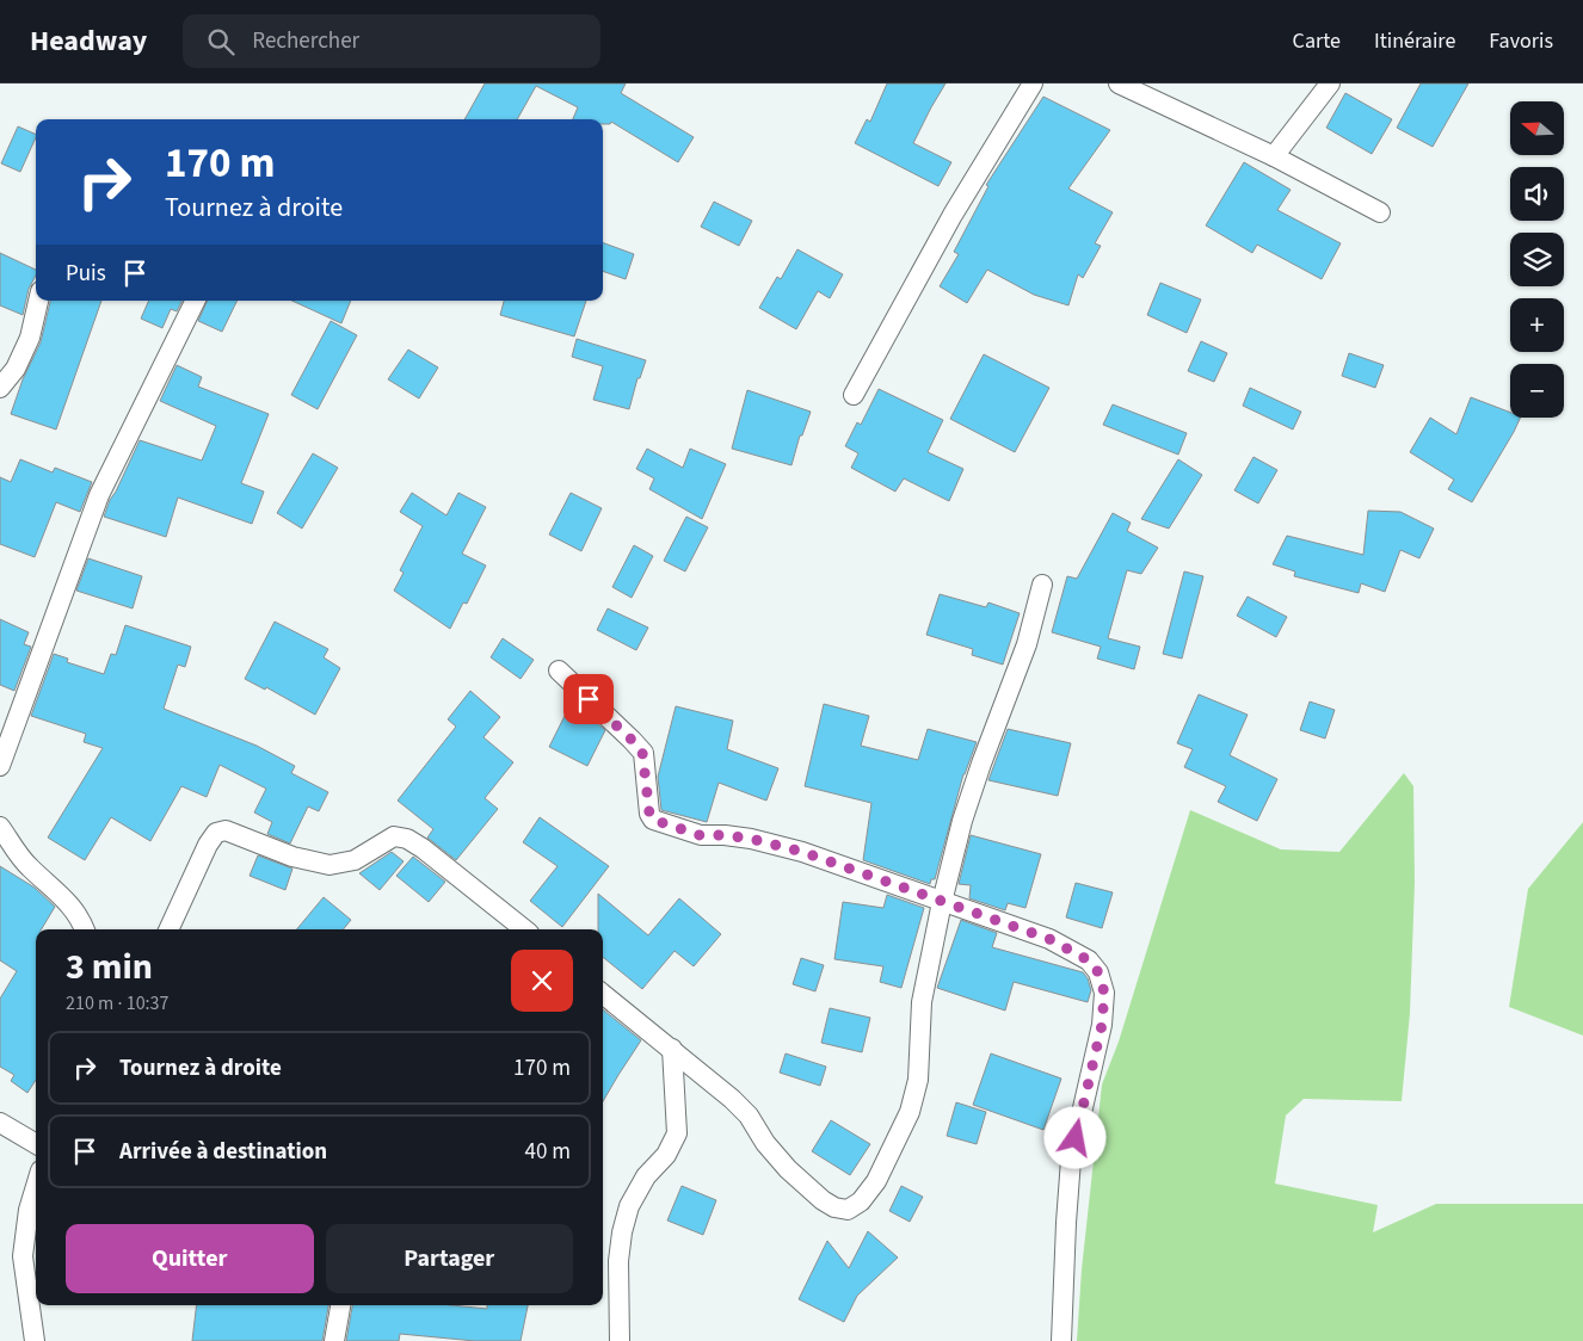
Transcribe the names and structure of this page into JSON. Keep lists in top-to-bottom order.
{
  "north": "left",
  "page": {
    "header": "Headway",
    "search": "Rechercher",
    "nav": ["Carte", "Itinéraire", "Favoris"],
    "map_buttons": ["+", "−"],
    "turn": ["170 m", "Tournez à droite"],
    "then": "Puis",
    "heading": ["3 min", "210 m · 10:37"],
    "list": [
      {
        "name": "Tournez à droite",
        "value": "170 m"
      },
      {
        "name": "Arrivée à destination",
        "value": "40 m"
      }
    ],
    "buttons": ["Quitter", "Partager"]
  }
}
